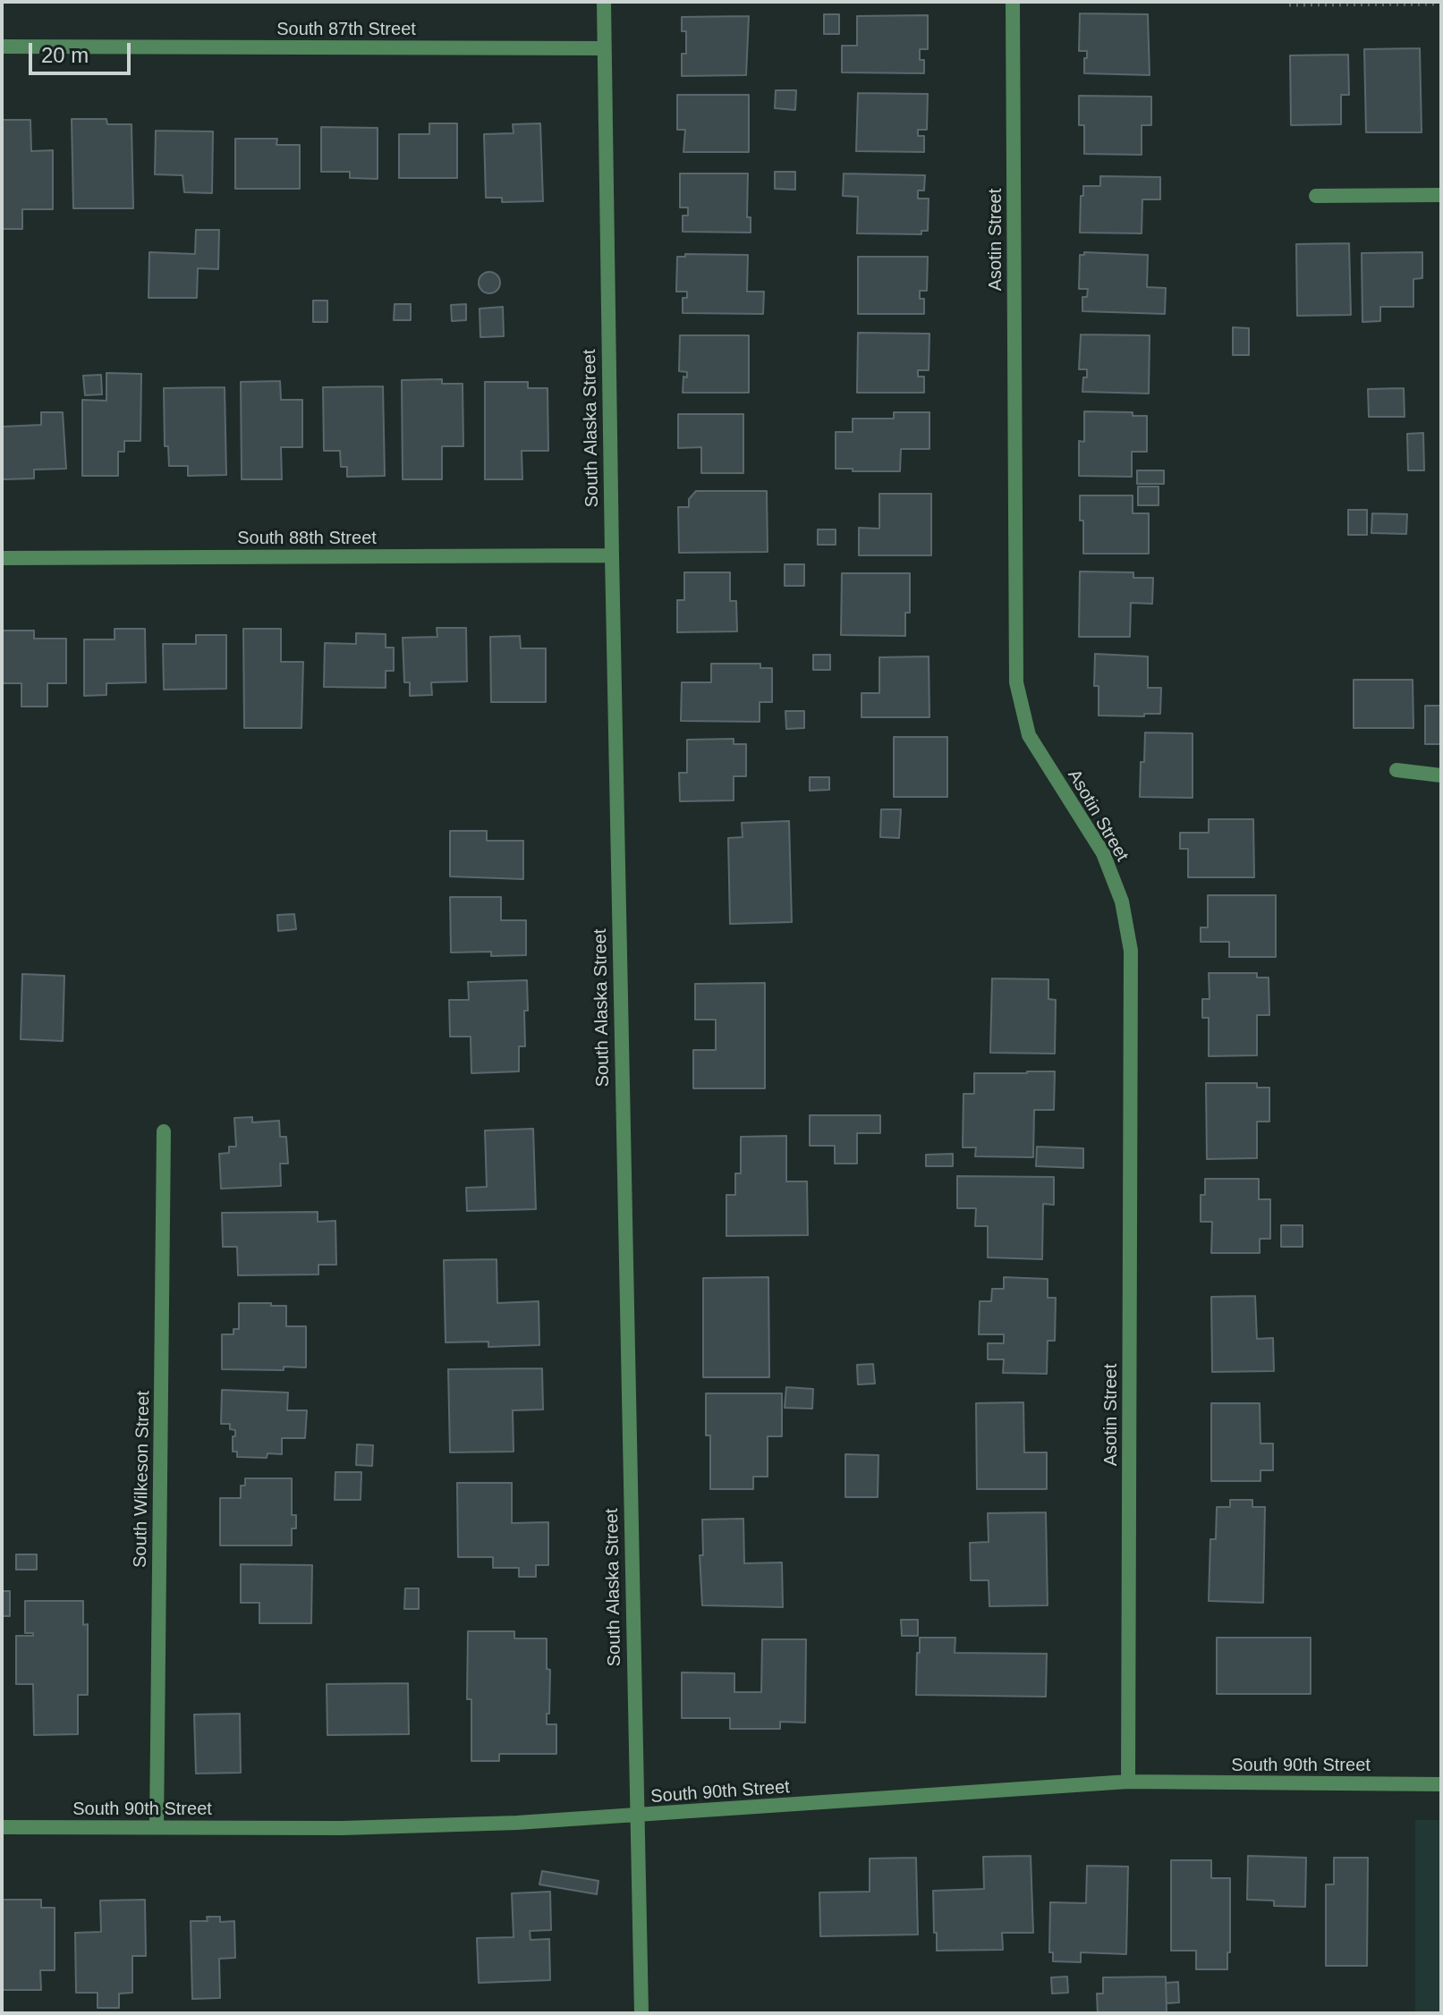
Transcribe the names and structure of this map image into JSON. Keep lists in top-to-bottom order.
{
  "streets": {
    "street": [
      "South 87th Street",
      "Asotin Street",
      "South Alaska Street",
      "South 88th Street",
      "South Wilkeson Street",
      "South 90th Street"
    ]
  },
  "crossings": [
    ["South 87th Street", "South Alaska Street"],
    ["Asotin Street", "South 90th Street"],
    ["South Alaska Street", "South 88th Street"],
    ["South Alaska Street", "South 90th Street"],
    ["South Wilkeson Street", "South 90th Street"]
  ],
  "scale_bar": "20 m"
}
